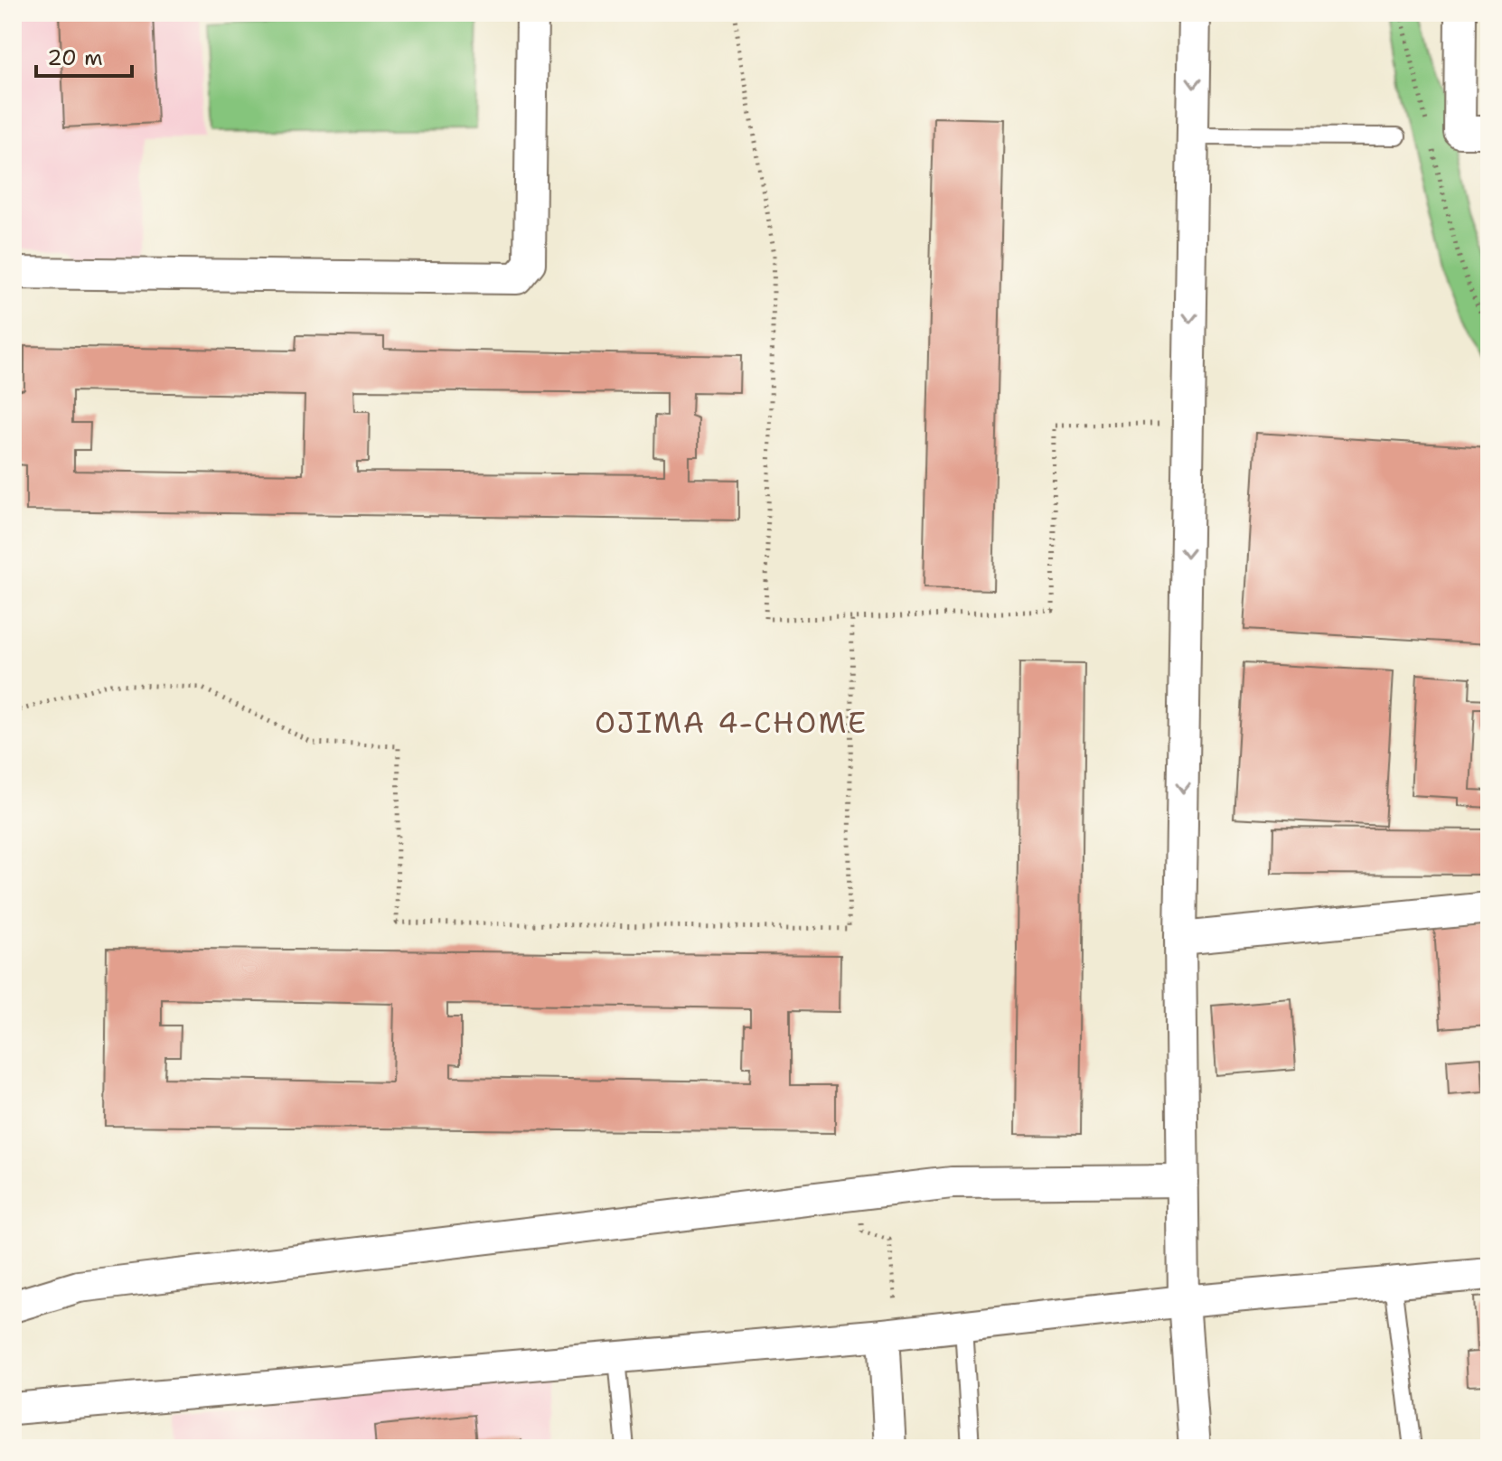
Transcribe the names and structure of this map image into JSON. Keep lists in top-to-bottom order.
{
  "districts": ["OJIMA 4-CHOME"],
  "scale_bar": "20 m"
}
